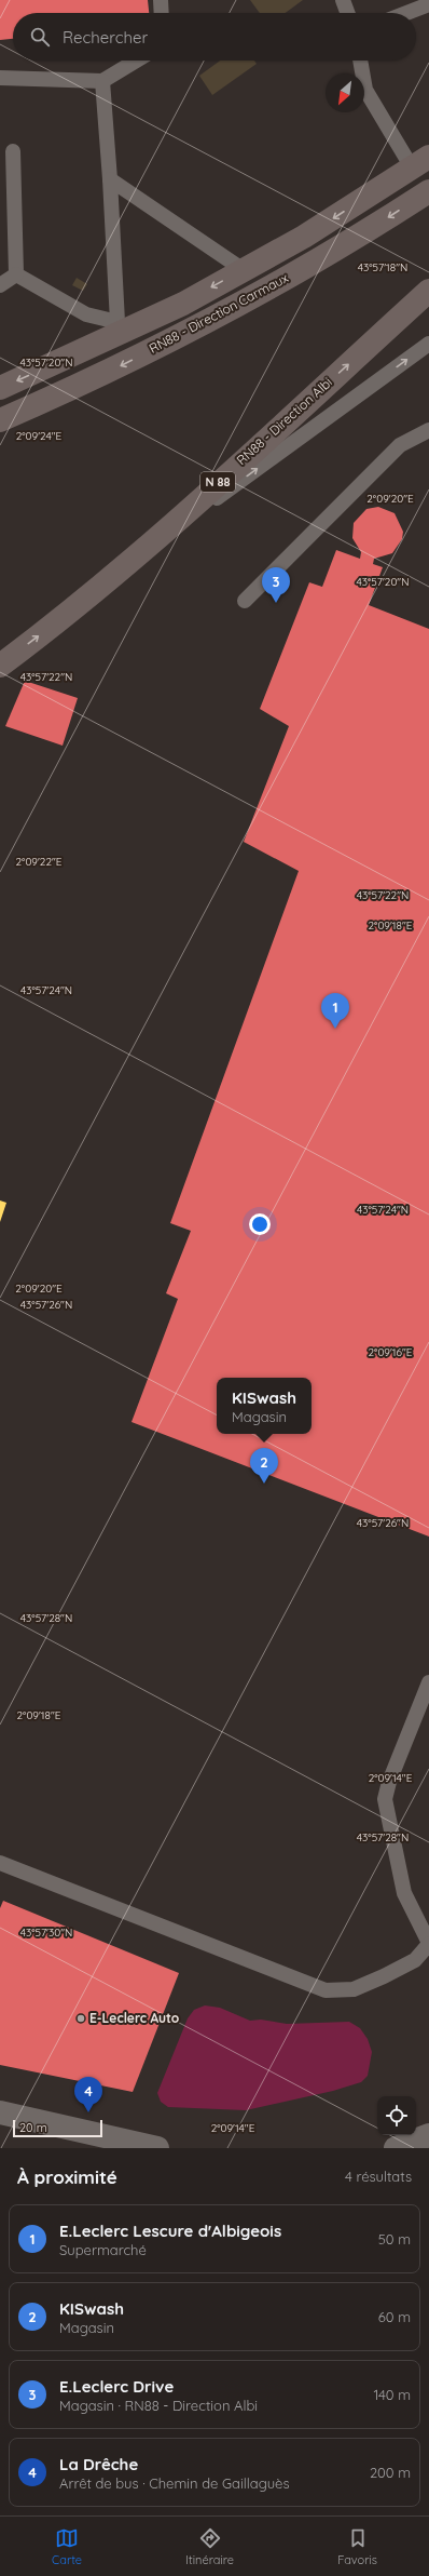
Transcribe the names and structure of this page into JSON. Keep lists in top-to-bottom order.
{
  "streets": {
    "main road": ["RN88 - Direction Carmaux", "RN88 - Direction Albi", "N 88"]
  },
  "places": ["E-Leclerc Auto"],
  "scale_bar": "20 m",
  "north": "bottom left",
  "page": {
    "search": "Rechercher",
    "pins": [
      "3",
      "1",
      "2",
      "4"
    ],
    "popup": ["KISwash", "Magasin"],
    "scale": "20 m",
    "heading": ["À proximité", "4 résultats"],
    "list": [
      {
        "mark": "1",
        "name": "E.Leclerc Lescure d'Albigeois",
        "note": "Supermarché",
        "value": "50 m"
      },
      {
        "mark": "2",
        "name": "KISwash",
        "note": "Magasin",
        "value": "60 m"
      },
      {
        "mark": "3",
        "name": "E.Leclerc Drive",
        "note": "Magasin · RN88 - Direction Albi",
        "value": "140 m"
      },
      {
        "mark": "4",
        "name": "La Drêche",
        "note": "Arrêt de bus · Chemin de Gaillaguès",
        "value": "200 m"
      }
    ],
    "nav": ["Carte", "Itinéraire", "Favoris"]
  },
  "coordinates": [
    "43°57'18\"N",
    "43°57'20\"N",
    "2°09'24\"E",
    "2°09'20\"E",
    "43°57'22\"N",
    "2°09'22\"E",
    "2°09'18\"E",
    "43°57'24\"N",
    "43°57'26\"N",
    "2°09'16\"E",
    "43°57'28\"N",
    "2°09'14\"E",
    "43°57'30\"N"
  ]
}
